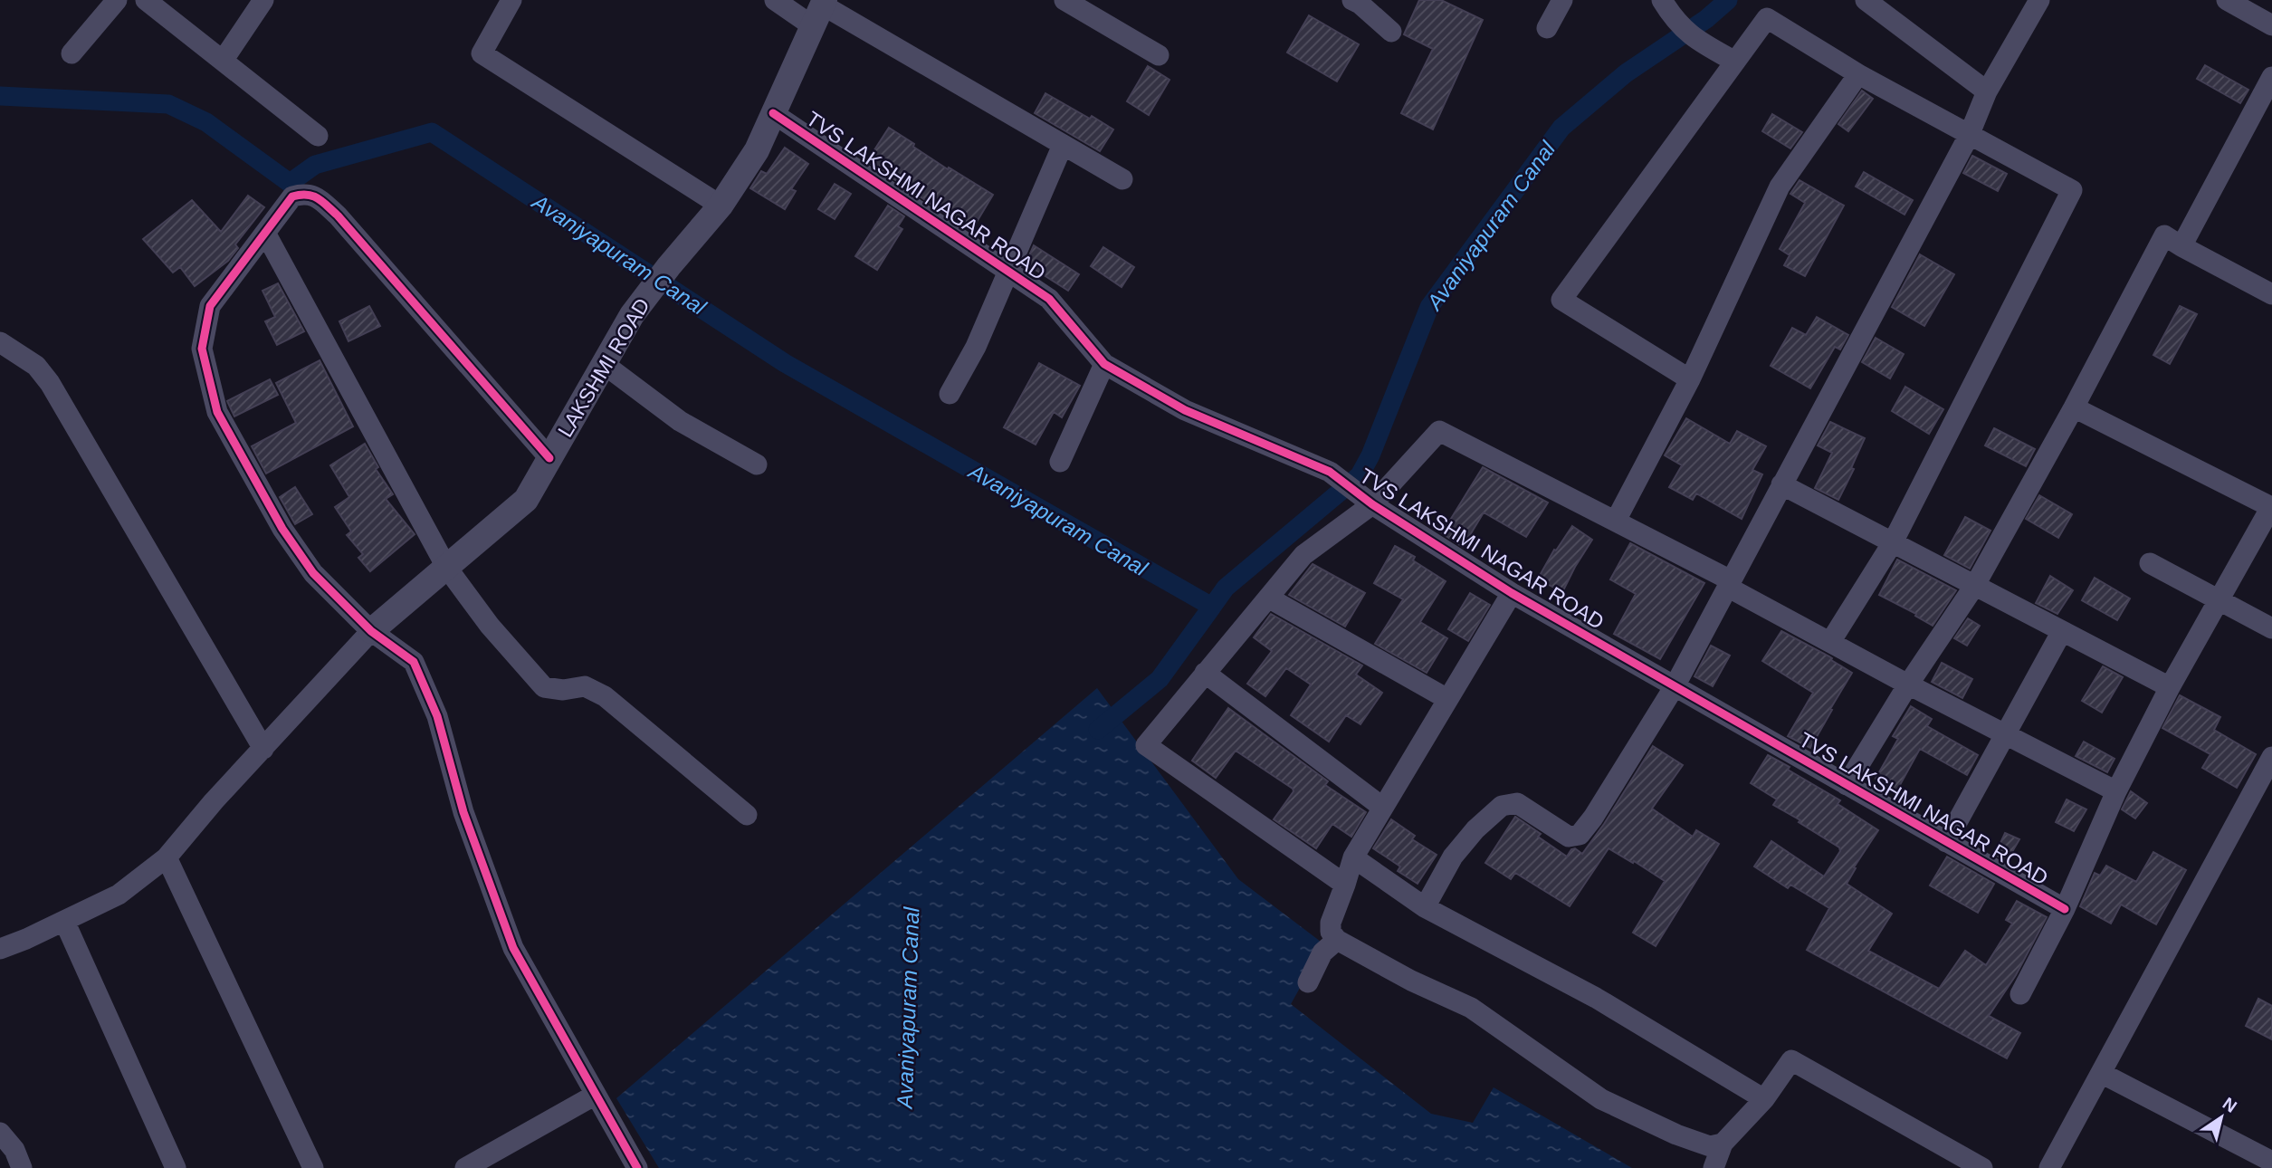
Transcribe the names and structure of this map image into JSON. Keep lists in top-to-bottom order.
{
  "streets": {
    "street": ["TVS LAKSHMI NAGAR ROAD", "LAKSHMI ROAD"]
  },
  "crossings": [
    ["TVS LAKSHMI NAGAR ROAD", "LAKSHMI ROAD"]
  ],
  "water": ["Avaniyapuram Canal"],
  "north": "top right"
}
